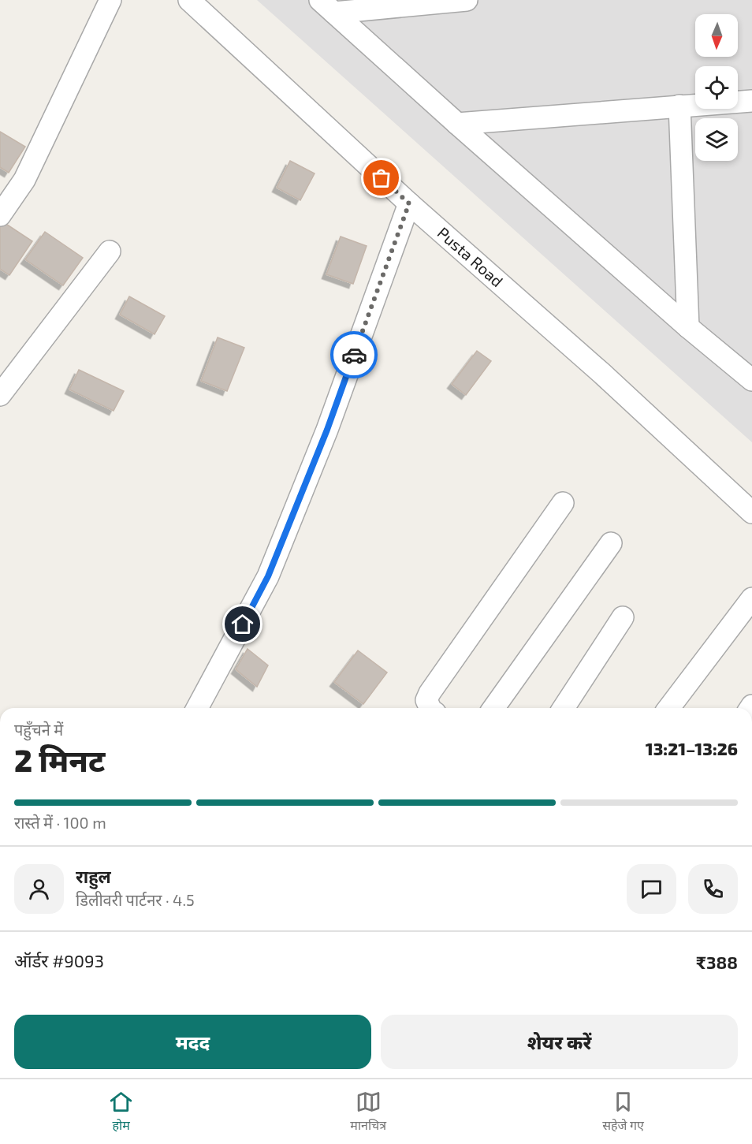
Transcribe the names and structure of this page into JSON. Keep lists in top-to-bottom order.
{
  "streets": {
    "street": ["Pusta Road"]
  },
  "north": "bottom",
  "page": {
    "heading": ["2 मिनट", "पहुँचने में", "13:21–13:26"],
    "panel": [
      "राहुल",
      "डिलीवरी पार्टनर · 4.5",
      "ऑर्डर #9093",
      "₹388"
    ],
    "bar": "रास्ते में · 100 m",
    "buttons": ["मदद", "शेयर करें"],
    "tabs": ["होम", "मानचित्र", "सहेजे गए"]
  }
}
